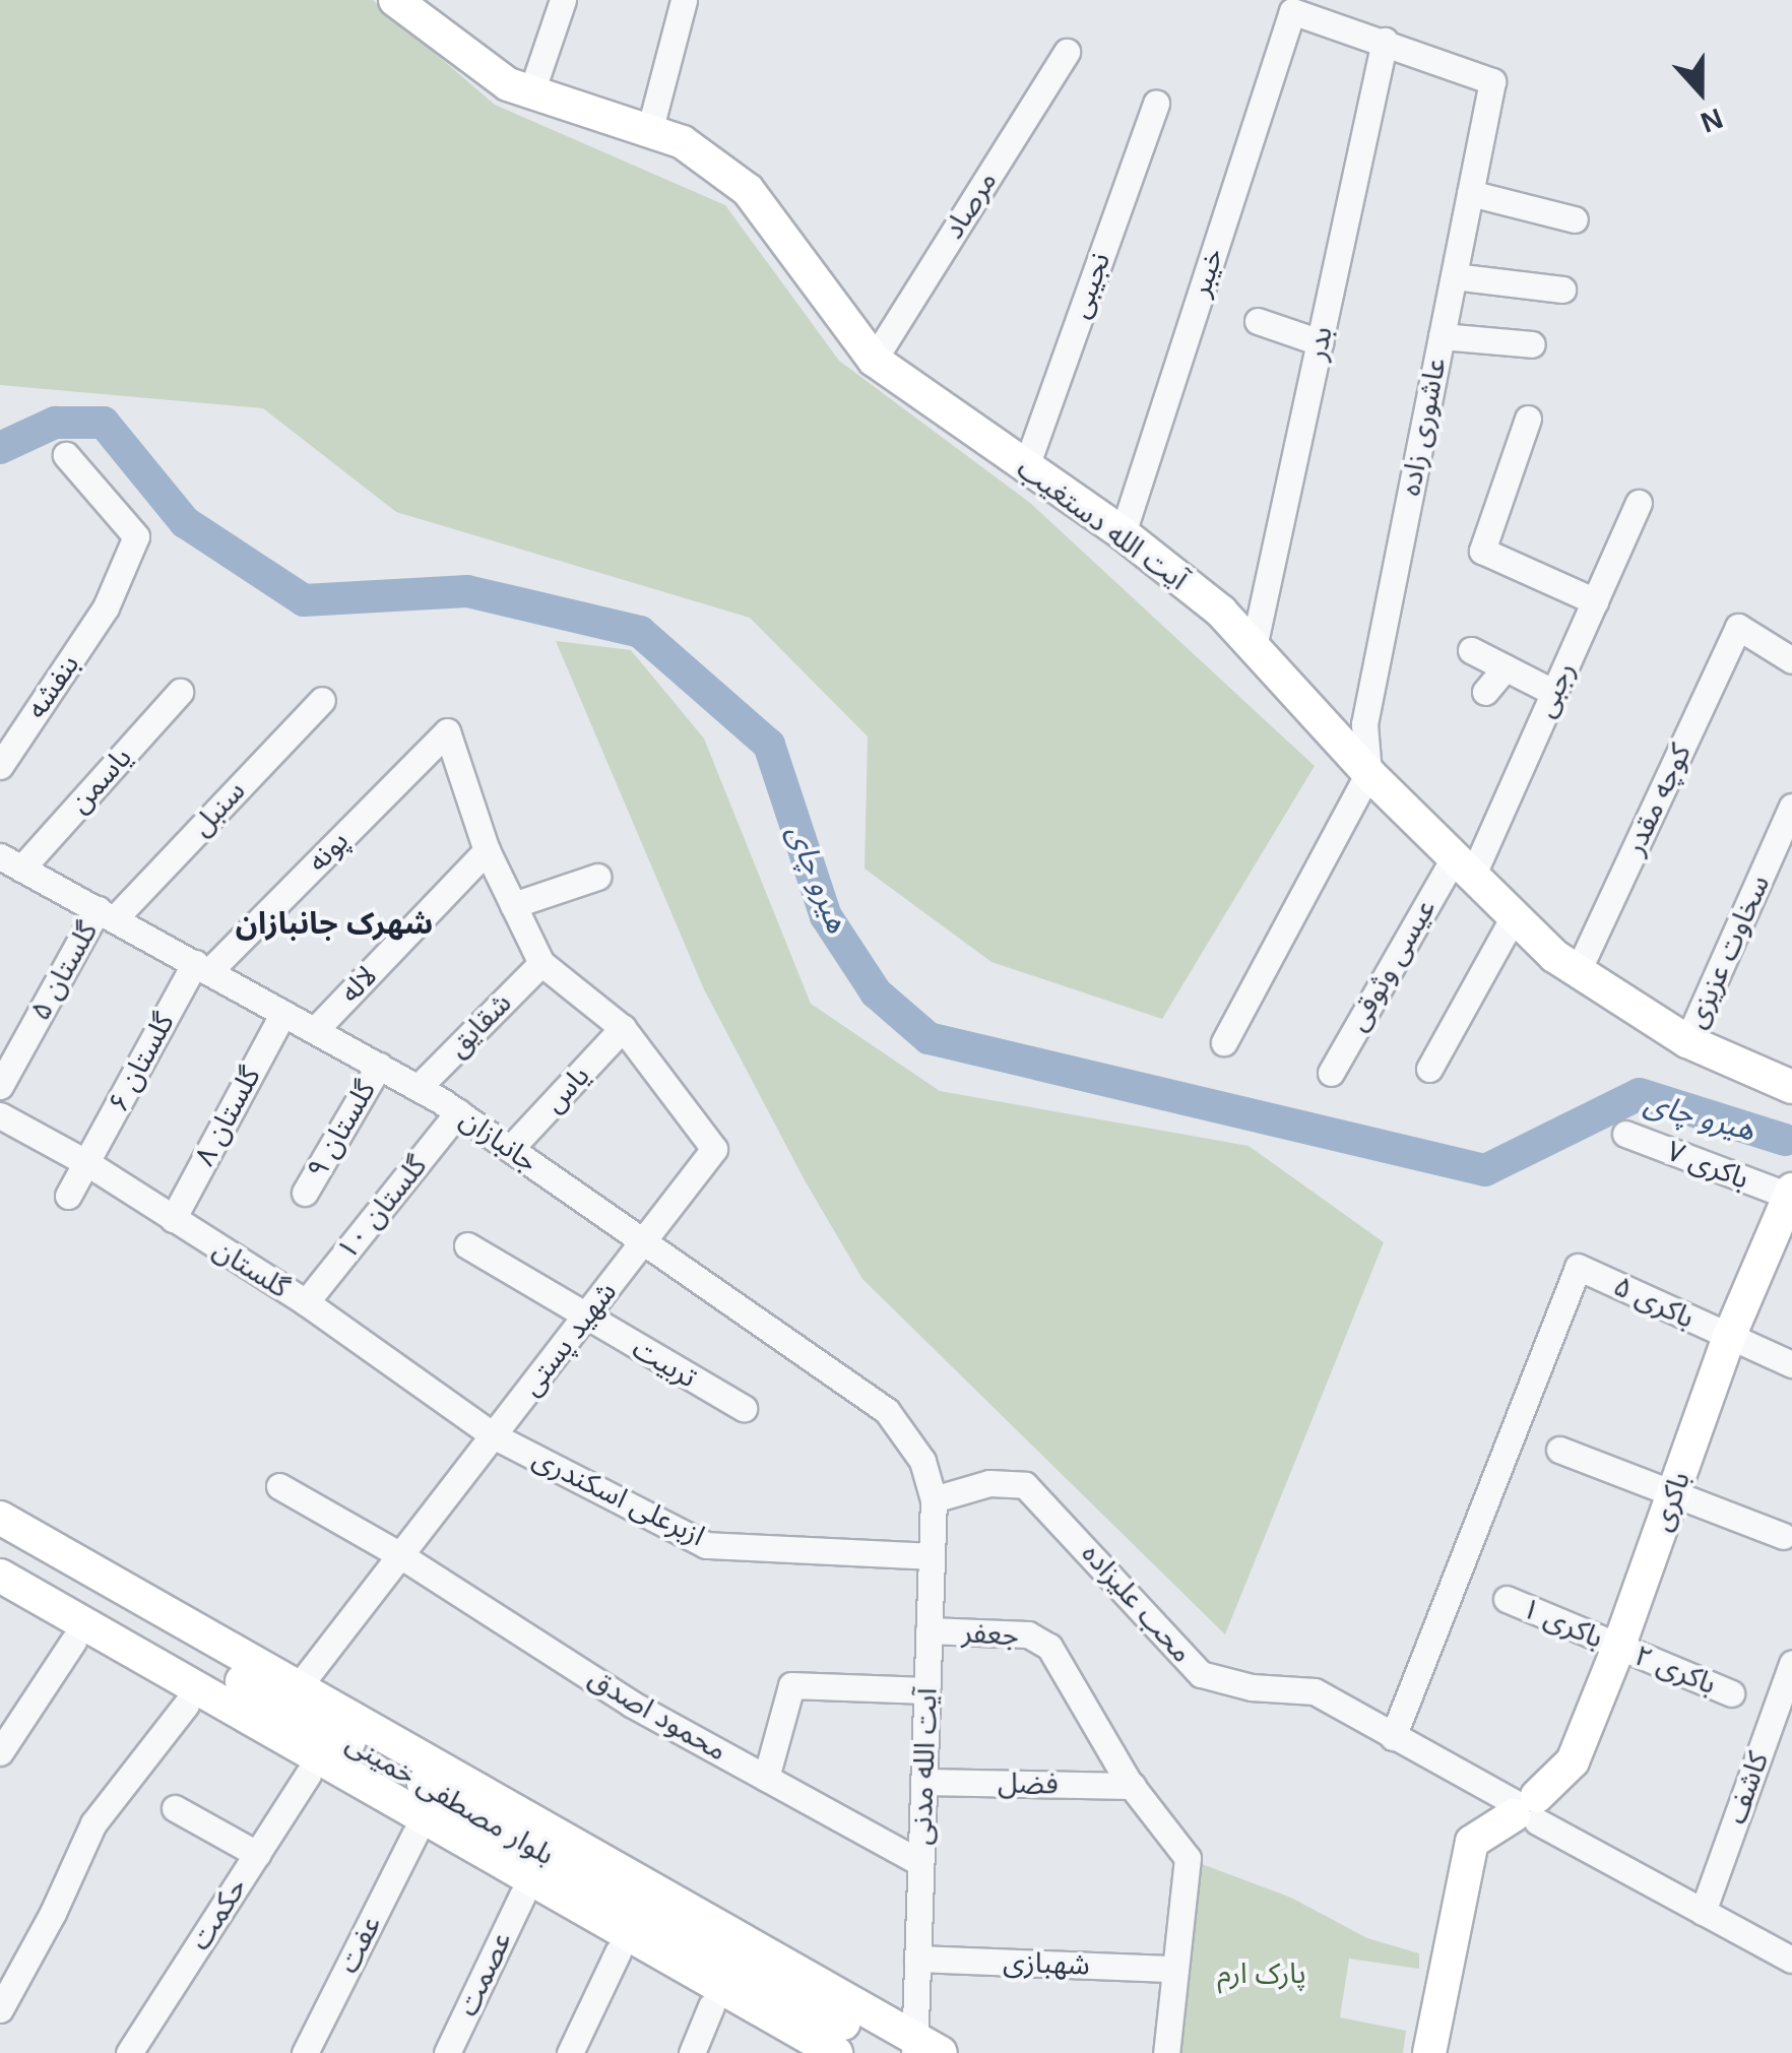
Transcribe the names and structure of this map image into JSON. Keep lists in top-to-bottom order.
{
  "streets": {
    "main road": ["آیت الله دستغیب", "باکری", "بلوار مصطفی خمینی"],
    "street": [
      "مرصاد",
      "خیبر",
      "نجیبی",
      "بدر",
      "عاشوری زاده",
      "بنفشه",
      "رجبی",
      "یاسمن",
      "کوچه مقدر",
      "سنبل",
      "پونه",
      "سخاوت عزیزی",
      "عیسی وثوقی",
      "گلستان ۵",
      "لاله",
      "شقایق",
      "گلستان ۶",
      "یاس",
      "گلستان ۸",
      "گلستان ۹",
      "جانبازان",
      "باکری ۷",
      "گلستان ۱۰",
      "گلستان",
      "باکری ۵",
      "شهید پستی",
      "تربیت",
      "ازبرعلی اسکندری",
      "محب علیزاده",
      "باکری ۱",
      "جعفر",
      "باکری ۲",
      "محمود اصدق",
      "آیت‌ الله مدنی",
      "فضل",
      "کاشف",
      "حکمت",
      "عفت",
      "شهبازی",
      "عصمت"
    ]
  },
  "crossings": [
    ["مرصاد", "آیت الله دستغیب"],
    ["خیبر", "بدر"],
    ["خیبر", "عاشوری زاده"],
    ["خیبر", "آیت الله دستغیب"],
    ["نجیبی", "آیت الله دستغیب"],
    ["بدر", "عاشوری زاده"],
    ["بدر", "آیت الله دستغیب"],
    ["عاشوری زاده", "آیت الله دستغیب"],
    ["آیت الله دستغیب", "رجبی"],
    ["آیت الله دستغیب", "کوچه مقدر"],
    ["آیت الله دستغیب", "سخاوت عزیزی"],
    ["آیت الله دستغیب", "عیسی وثوقی"],
    ["رجبی", "عیسی وثوقی"],
    ["یاسمن", "جانبازان"],
    ["سنبل", "گلستان ۵"],
    ["سنبل", "جانبازان"],
    ["پونه", "لاله"],
    ["پونه", "گلستان ۶"],
    ["پونه", "جانبازان"],
    ["گلستان ۵", "جانبازان"],
    ["لاله", "جانبازان"],
    ["شقایق", "جانبازان"],
    ["گلستان ۶", "جانبازان"],
    ["گلستان ۶", "گلستان"],
    ["یاس", "جانبازان"],
    ["یاس", "شهید پستی"],
    ["گلستان ۸", "جانبازان"],
    ["گلستان ۸", "گلستان"],
    ["گلستان ۹", "جانبازان"],
    ["جانبازان", "گلستان ۱۰"],
    ["جانبازان", "شهید پستی"],
    ["جانبازان", "محب علیزاده"],
    ["جانبازان", "آیت‌ الله مدنی"],
    ["باکری ۷", "باکری"],
    ["گلستان ۱۰", "گلستان"],
    ["گلستان", "شهید پستی"],
    ["گلستان", "ازبرعلی اسکندری"],
    ["باکری ۵", "باکری"],
    ["باکری ۵", "محب علیزاده"],
    ["شهید پستی", "تربیت"],
    ["شهید پستی", "ازبرعلی اسکندری"],
    ["شهید پستی", "محمود اصدق"],
    ["ازبرعلی اسکندری", "آیت‌ الله مدنی"],
    ["باکری", "محب علیزاده"],
    ["باکری", "باکری ۱"],
    ["باکری", "باکری ۲"],
    ["محب علیزاده", "آیت‌ الله مدنی"],
    ["محب علیزاده", "کاشف"],
    ["باکری ۱", "باکری ۲"],
    ["جعفر", "آیت‌ الله مدنی"],
    ["جعفر", "فضل"],
    ["محمود اصدق", "آیت‌ الله مدنی"],
    ["آیت‌ الله مدنی", "فضل"],
    ["آیت‌ الله مدنی", "بلوار مصطفی خمینی"],
    ["آیت‌ الله مدنی", "شهبازی"]
  ],
  "districts": ["شهرک جانبازان"],
  "water": ["هیرو چای"],
  "parks": ["پارک ارم"],
  "north": "bottom"
}
